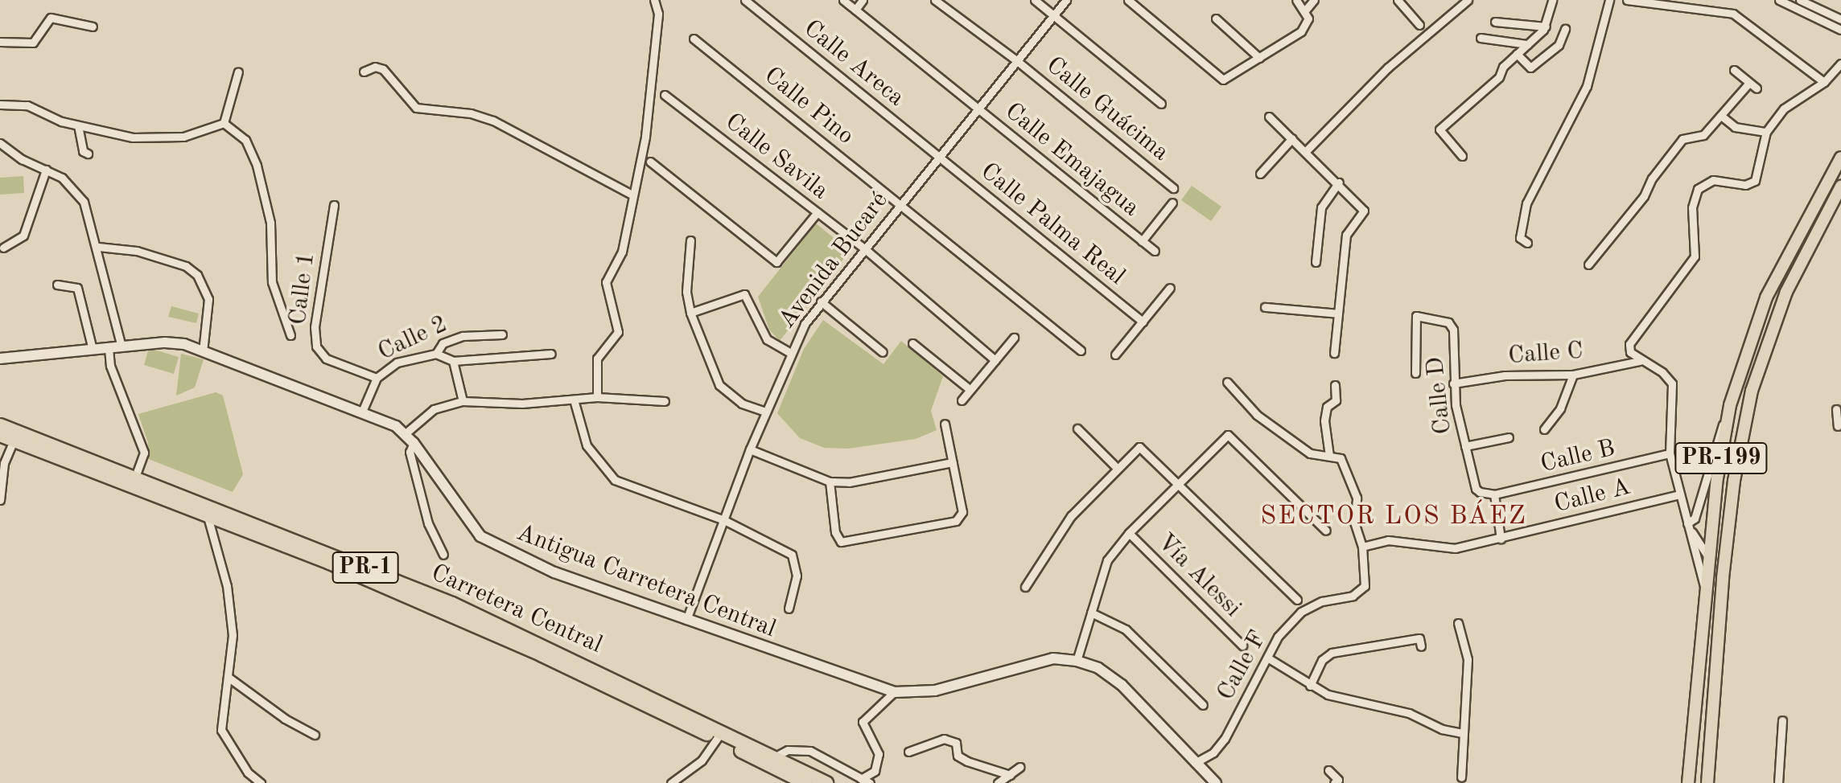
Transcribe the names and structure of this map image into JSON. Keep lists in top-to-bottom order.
{
  "streets": {
    "highway": ["PR-1", "Carretera Central"],
    "main road": ["PR-199"],
    "street": [
      "Calle Areca",
      "Calle Pino",
      "Calle Guácima",
      "Calle Savila",
      "Calle Emajagua",
      "Calle Palma Real",
      "Avenida Bucaré",
      "Calle 1",
      "Calle 2",
      "Calle C",
      "Calle D",
      "Calle B",
      "Calle A",
      "Vía Alessi",
      "Antigua Carretera Central",
      "Calle F"
    ]
  },
  "crossings": [
    ["Calle Areca", "Calle Palma Real"],
    ["Calle Areca", "Avenida Bucaré"],
    ["Calle Pino", "Avenida Bucaré"],
    ["Calle Guácima", "Avenida Bucaré"],
    ["Calle Savila", "Avenida Bucaré"],
    ["Calle Emajagua", "Avenida Bucaré"],
    ["Calle Palma Real", "Avenida Bucaré"],
    ["Avenida Bucaré", "Antigua Carretera Central"],
    ["Calle 1", "Calle 2"],
    ["Calle 2", "Antigua Carretera Central"],
    ["Calle C", "Calle D"],
    ["Calle D", "Calle B"],
    ["Calle A", "Calle F"],
    ["Antigua Carretera Central", "Calle F"]
  ],
  "districts": ["SECTOR LOS BÁEZ"]
}
